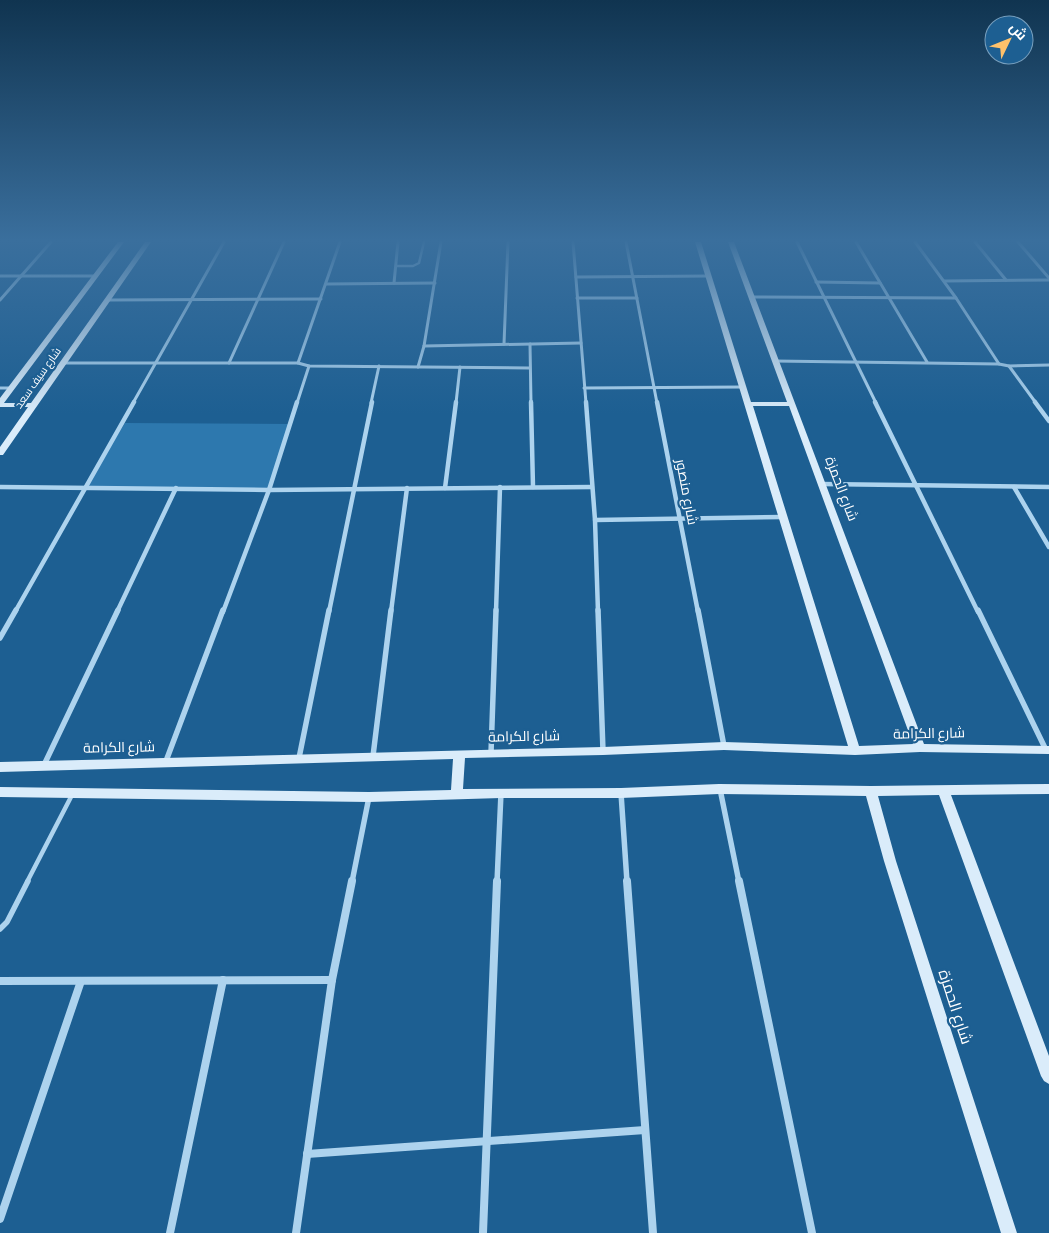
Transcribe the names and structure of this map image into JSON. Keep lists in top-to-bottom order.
{
  "streets": {
    "street": [
      "شارع سيف سعد",
      "شارع الحمزة",
      "شارع منصور",
      "شارع الكرامة"
    ]
  },
  "crossings": [
    ["شارع الحمزة", "شارع الكرامة"],
    ["شارع منصور", "شارع الكرامة"]
  ],
  "north": "top right"
}
